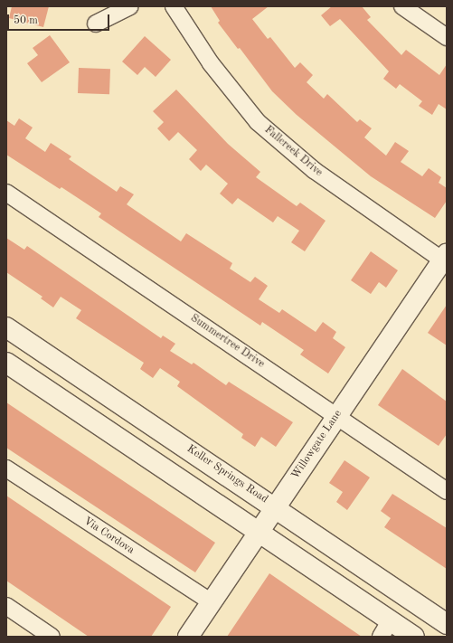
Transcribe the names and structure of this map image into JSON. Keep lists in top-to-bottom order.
{
  "streets": {
    "main road": ["Willowgate Lane", "Keller Springs Road"],
    "street": ["Fallcreek Drive", "Summertree Drive", "Via Cordova"]
  },
  "crossings": [
    ["Fallcreek Drive", "Willowgate Lane"],
    ["Summertree Drive", "Willowgate Lane"],
    ["Willowgate Lane", "Keller Springs Road"],
    ["Willowgate Lane", "Via Cordova"]
  ],
  "scale_bar": "50 m"
}
